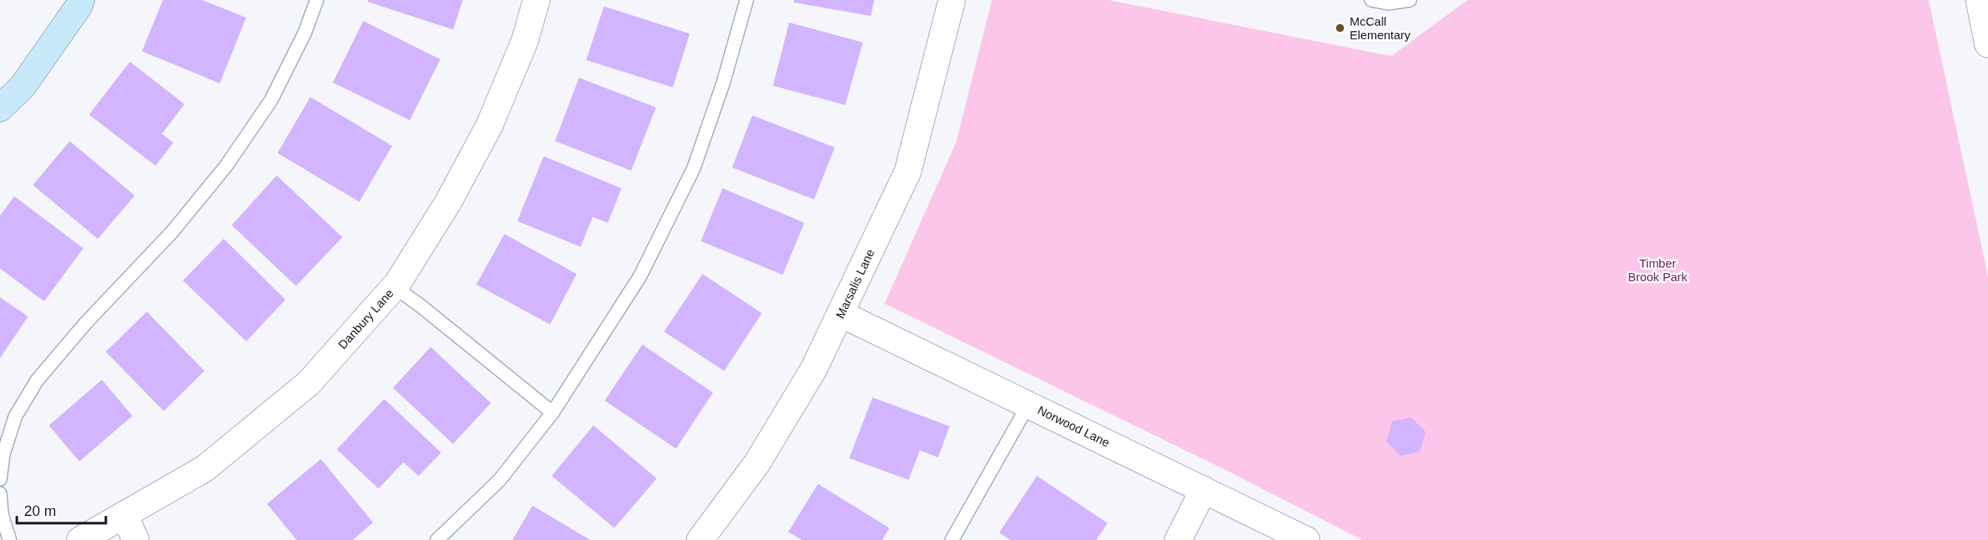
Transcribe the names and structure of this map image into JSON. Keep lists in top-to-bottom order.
{
  "streets": {
    "street": ["Marsalis Lane", "Danbury Lane", "Norwood Lane"]
  },
  "crossings": [
    ["Marsalis Lane", "Norwood Lane"]
  ],
  "parks": ["Timber Brook Park"],
  "places": ["McCall Elementary"],
  "scale_bar": "20 m"
}
